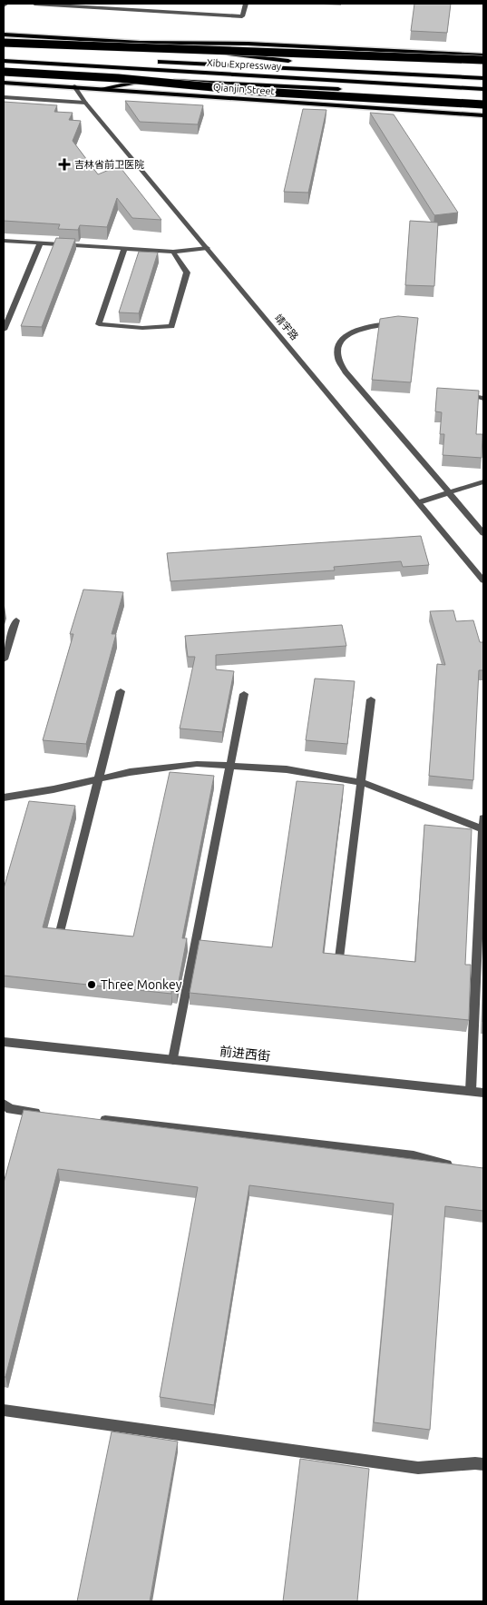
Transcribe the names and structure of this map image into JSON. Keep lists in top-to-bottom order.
{
  "streets": {
    "highway": ["Xibu Expressway"],
    "main road": ["Qianjin Street"],
    "street": ["靖宇路", "前进西街"]
  },
  "crossings": [
    ["Qianjin Street", "靖宇路"]
  ],
  "places": {
    "health": ["吉林省前卫医院"],
    "other": ["Three Monkey"]
  }
}
